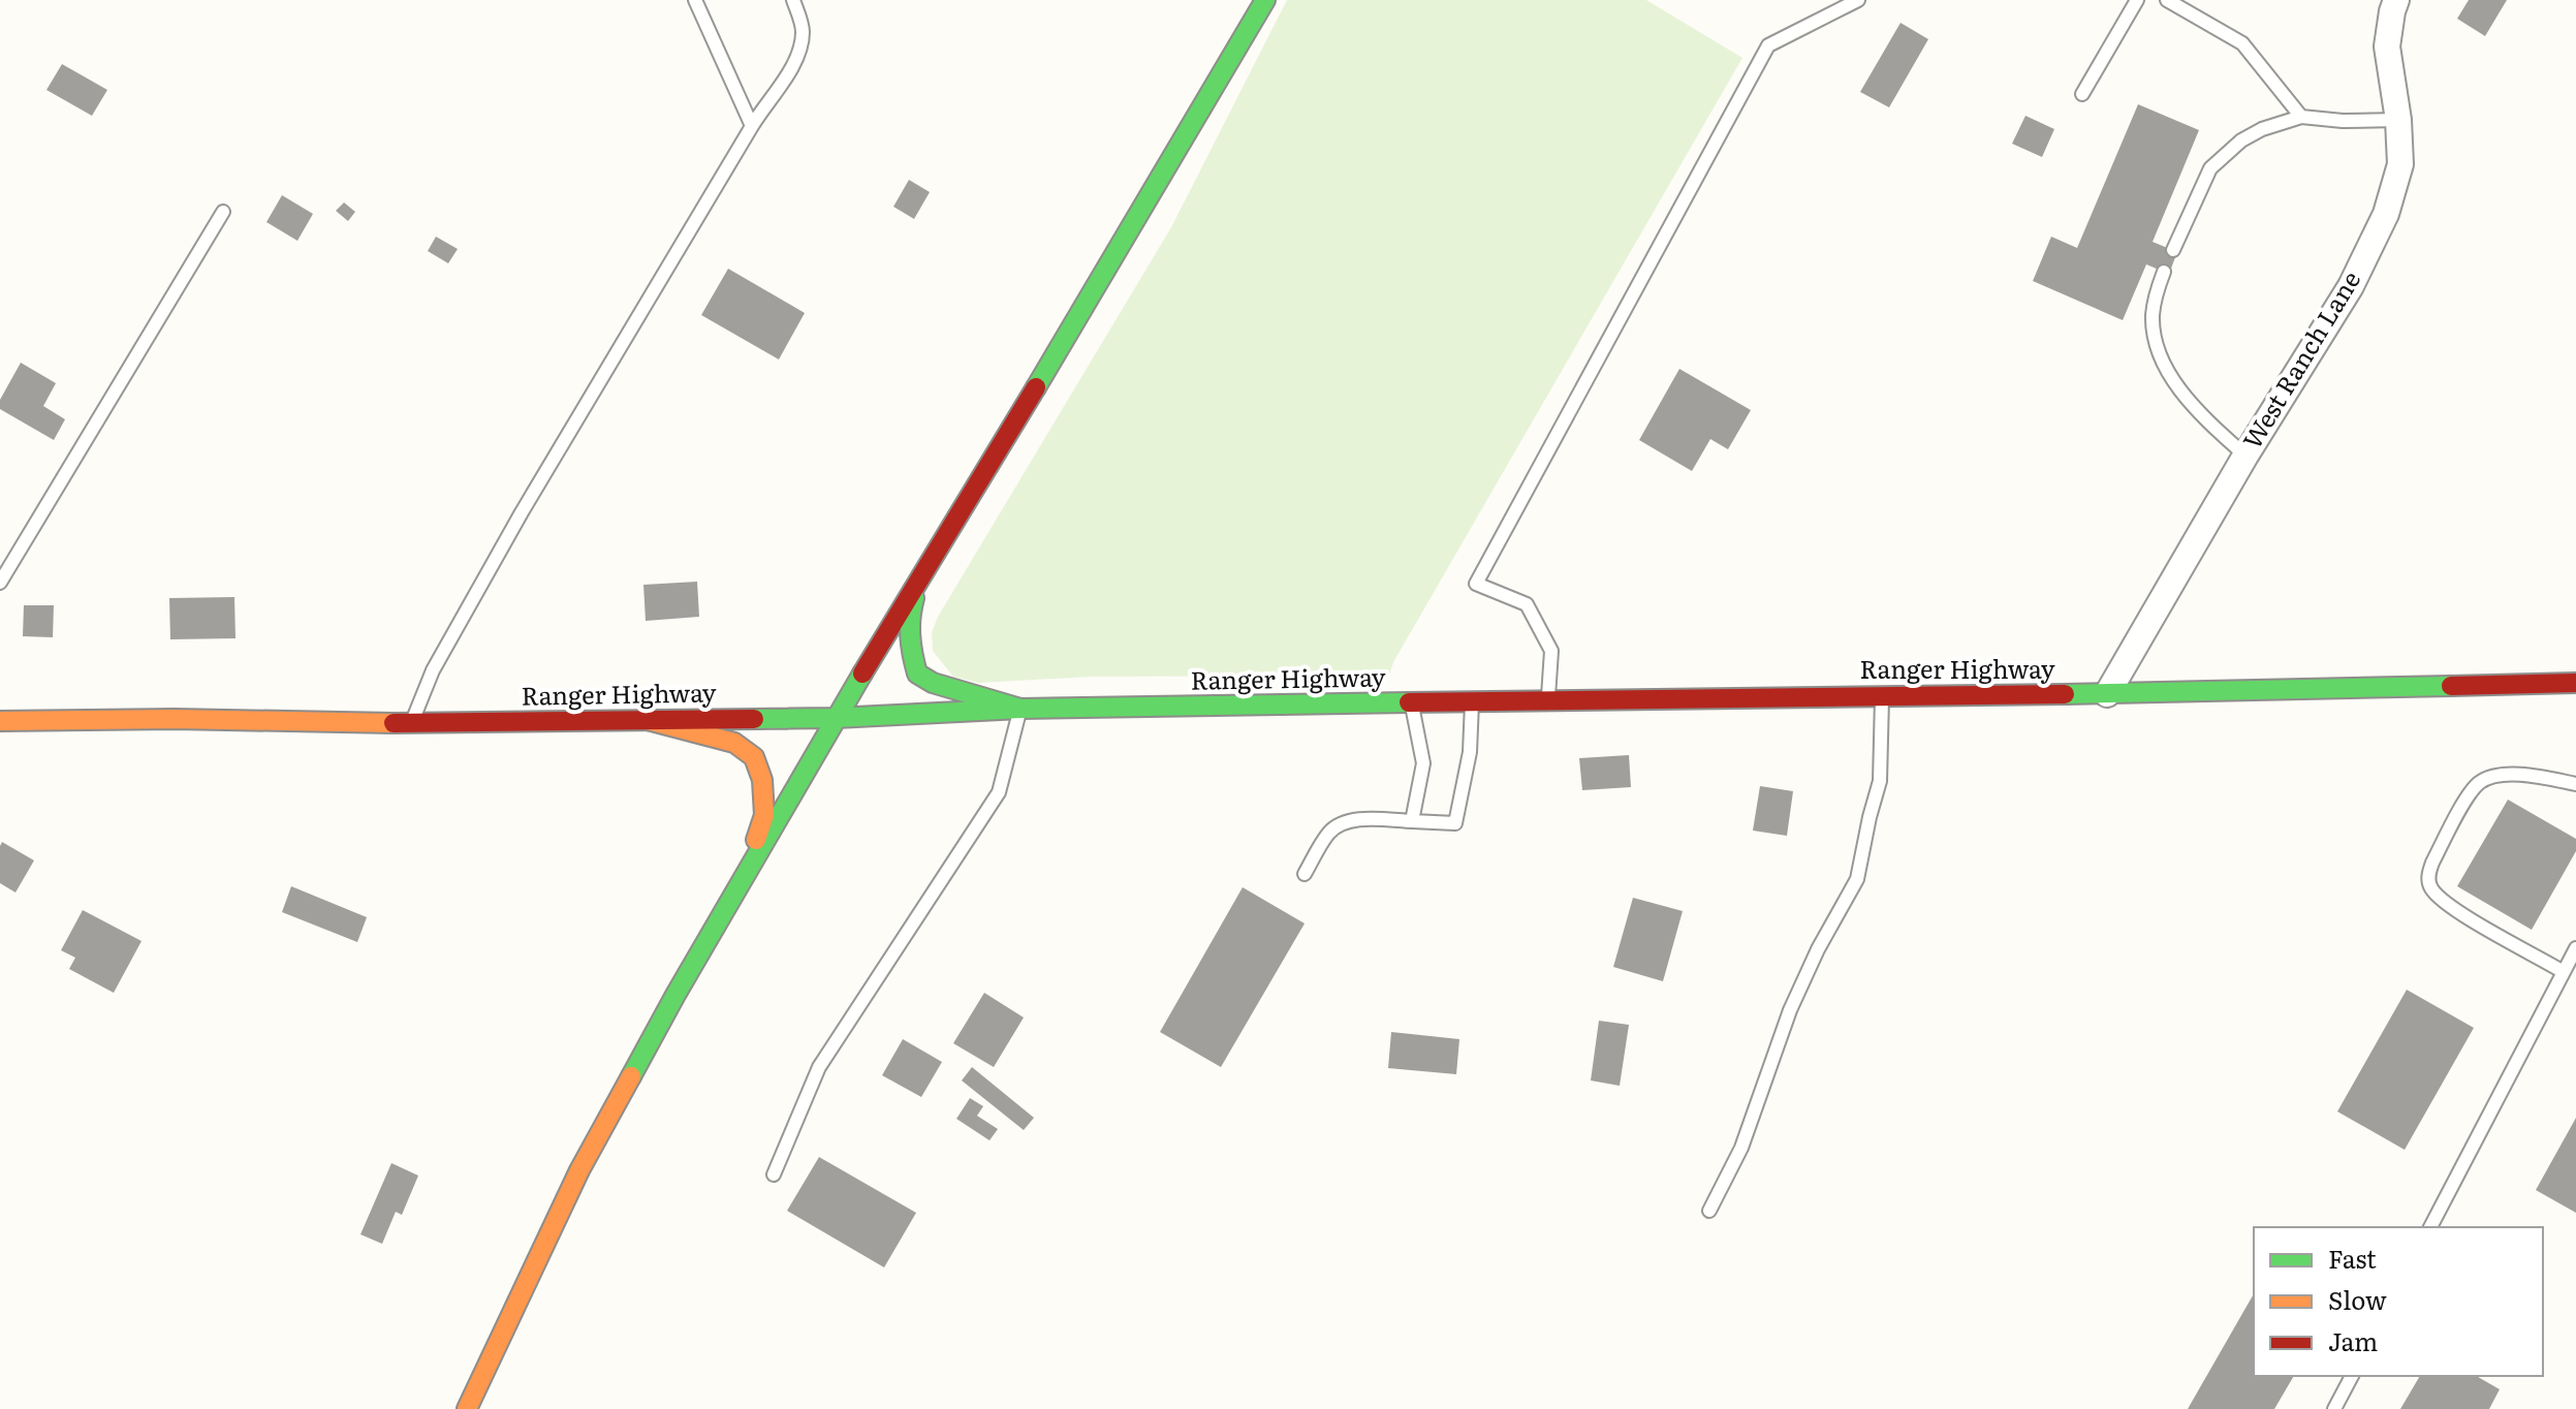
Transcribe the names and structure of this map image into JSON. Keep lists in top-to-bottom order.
{
  "streets": {
    "main road": ["Ranger Highway"],
    "street": ["West Ranch Lane"]
  },
  "crossings": [
    ["West Ranch Lane", "Ranger Highway"]
  ],
  "legend": ["Fast", "Slow", "Jam"]
}
